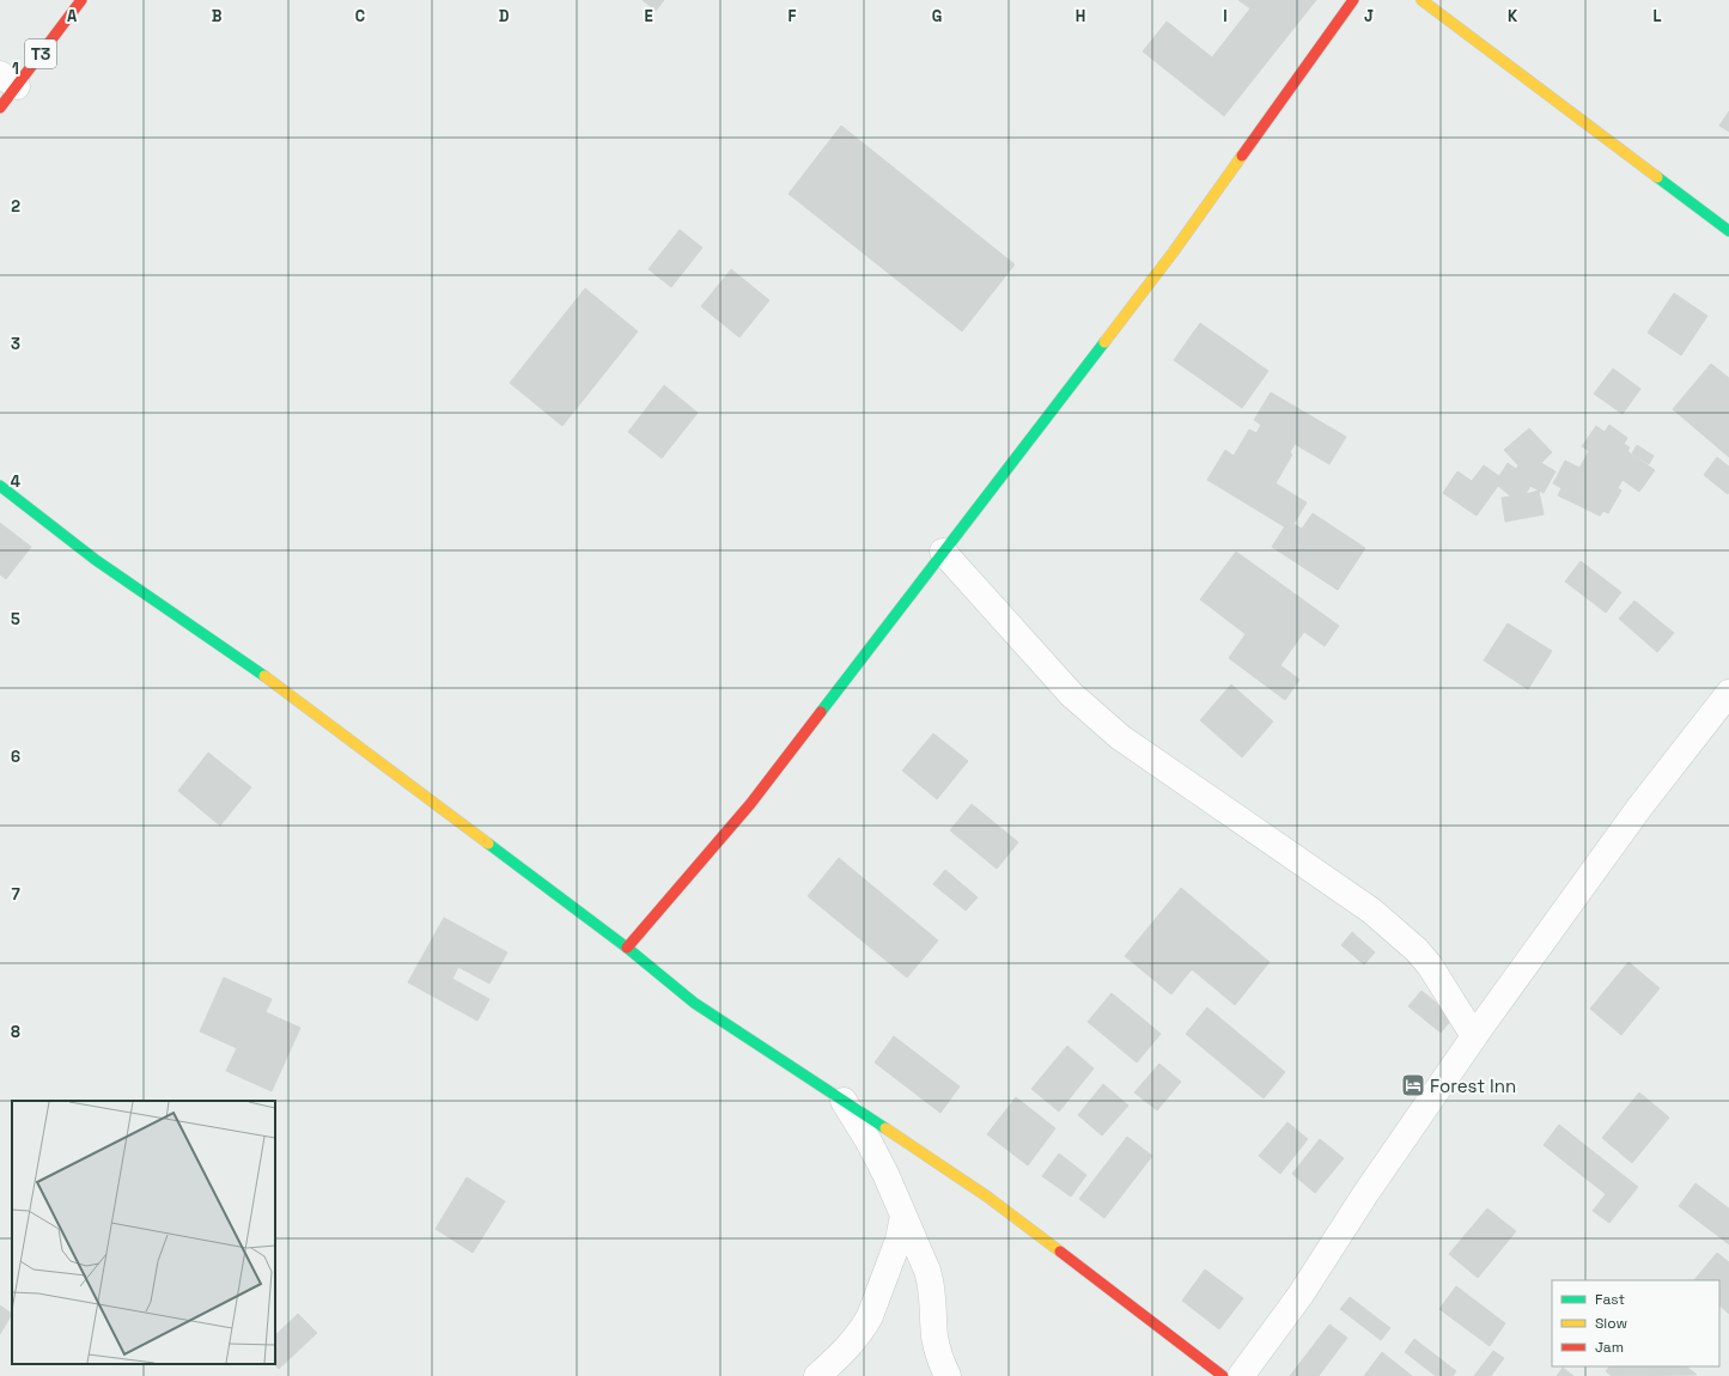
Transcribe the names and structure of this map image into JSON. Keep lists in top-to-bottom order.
{
  "streets": {
    "main road": ["T3"]
  },
  "places": {
    "hotel": ["Forest Inn"]
  },
  "legend": ["Fast", "Slow", "Jam"],
  "grid": {
    "columns": [
      "A",
      "B",
      "C",
      "D",
      "E",
      "F",
      "G",
      "H",
      "I",
      "J",
      "K",
      "L"
    ],
    "rows": [
      "1",
      "2",
      "3",
      "4",
      "5",
      "6",
      "7",
      "8"
    ]
  }
}
